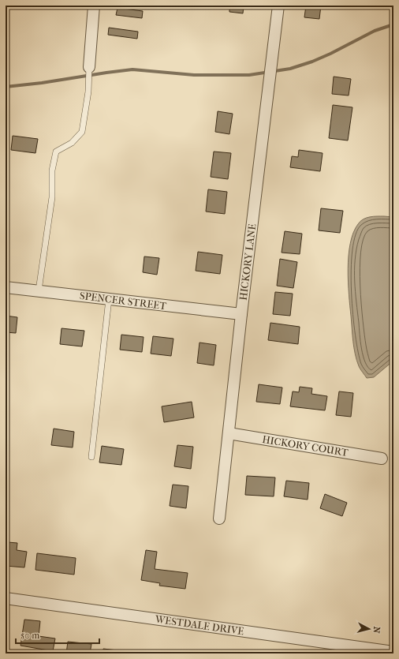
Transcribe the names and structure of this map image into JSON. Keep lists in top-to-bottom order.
{
  "streets": {
    "street": [
      "HICKORY LANE",
      "SPENCER STREET",
      "HICKORY COURT",
      "WESTDALE DRIVE"
    ]
  },
  "crossings": [
    ["HICKORY LANE", "SPENCER STREET"],
    ["HICKORY LANE", "HICKORY COURT"]
  ],
  "scale_bar": "50 m",
  "north": "right"
}
